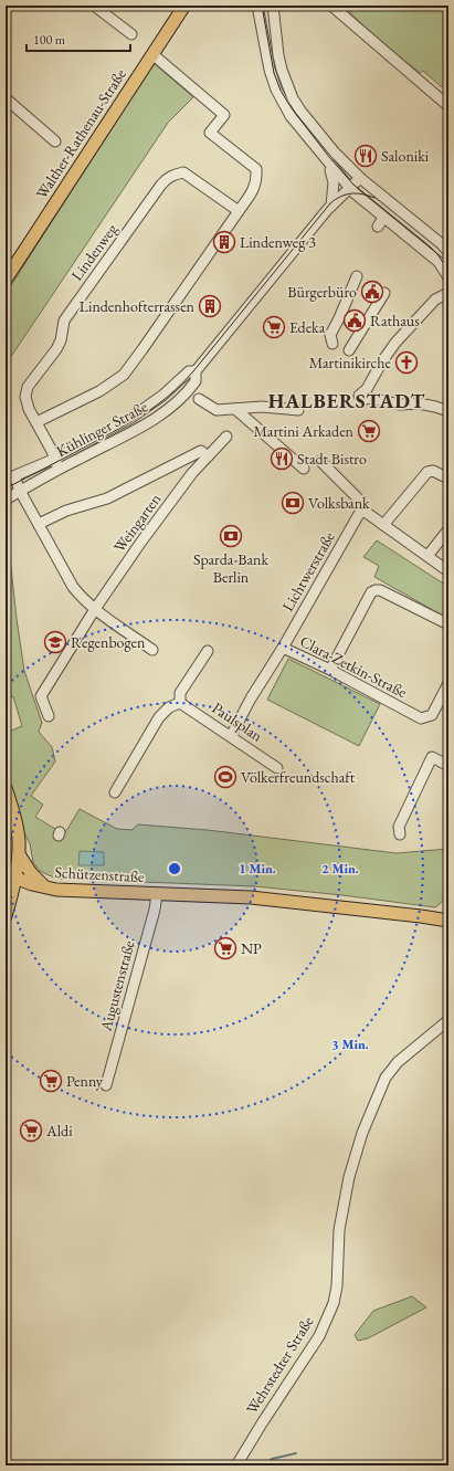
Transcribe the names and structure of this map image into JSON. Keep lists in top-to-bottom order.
{
  "streets": {
    "main road": ["Walther-Rathenau-Straße", "Schützenstraße"],
    "street": [
      "Lindenweg",
      "Kühlinger Straße",
      "Weingarten",
      "Lichtwerstraße",
      "Clara-Zetkin-Straße",
      "Paulsplan",
      "Augustenstraße",
      "Wehrstedter Straße"
    ]
  },
  "crossings": [
    ["Lindenweg", "Kühlinger Straße"],
    ["Lichtwerstraße", "Clara-Zetkin-Straße"],
    ["Clara-Zetkin-Straße", "Paulsplan"],
    ["Schützenstraße", "Augustenstraße"]
  ],
  "districts": ["HALBERSTADT"],
  "places": {
    "restaurant": ["Saloniki", "Stadt Bistro"],
    "building": ["Lindenweg 3", "Lindenhofterrassen"],
    "public building": ["Bürgerbüro", "Rathaus"],
    "supermarket": [
      "Edeka",
      "Martini Arkaden",
      "NP",
      "Penny",
      "Aldi"
    ],
    "church": ["Martinikirche"],
    "bank": ["Volksbank", "Sparda-Bank Berlin"],
    "school or university": ["Regenbogen"],
    "sports": ["Völkerfreundschaft"]
  },
  "scale_bar": "100 m",
  "rings": ["1 Min.", "2 Min.", "3 Min."]
}
